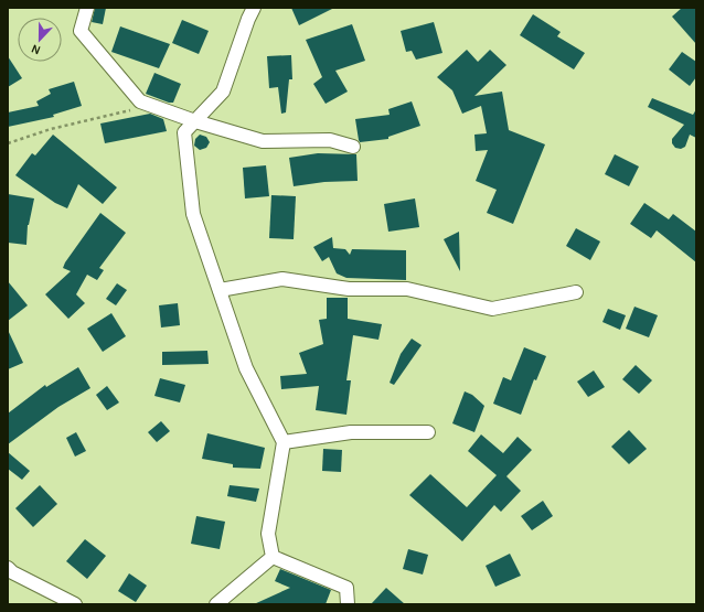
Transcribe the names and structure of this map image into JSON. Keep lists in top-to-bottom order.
{
  "north": "bottom"
}
